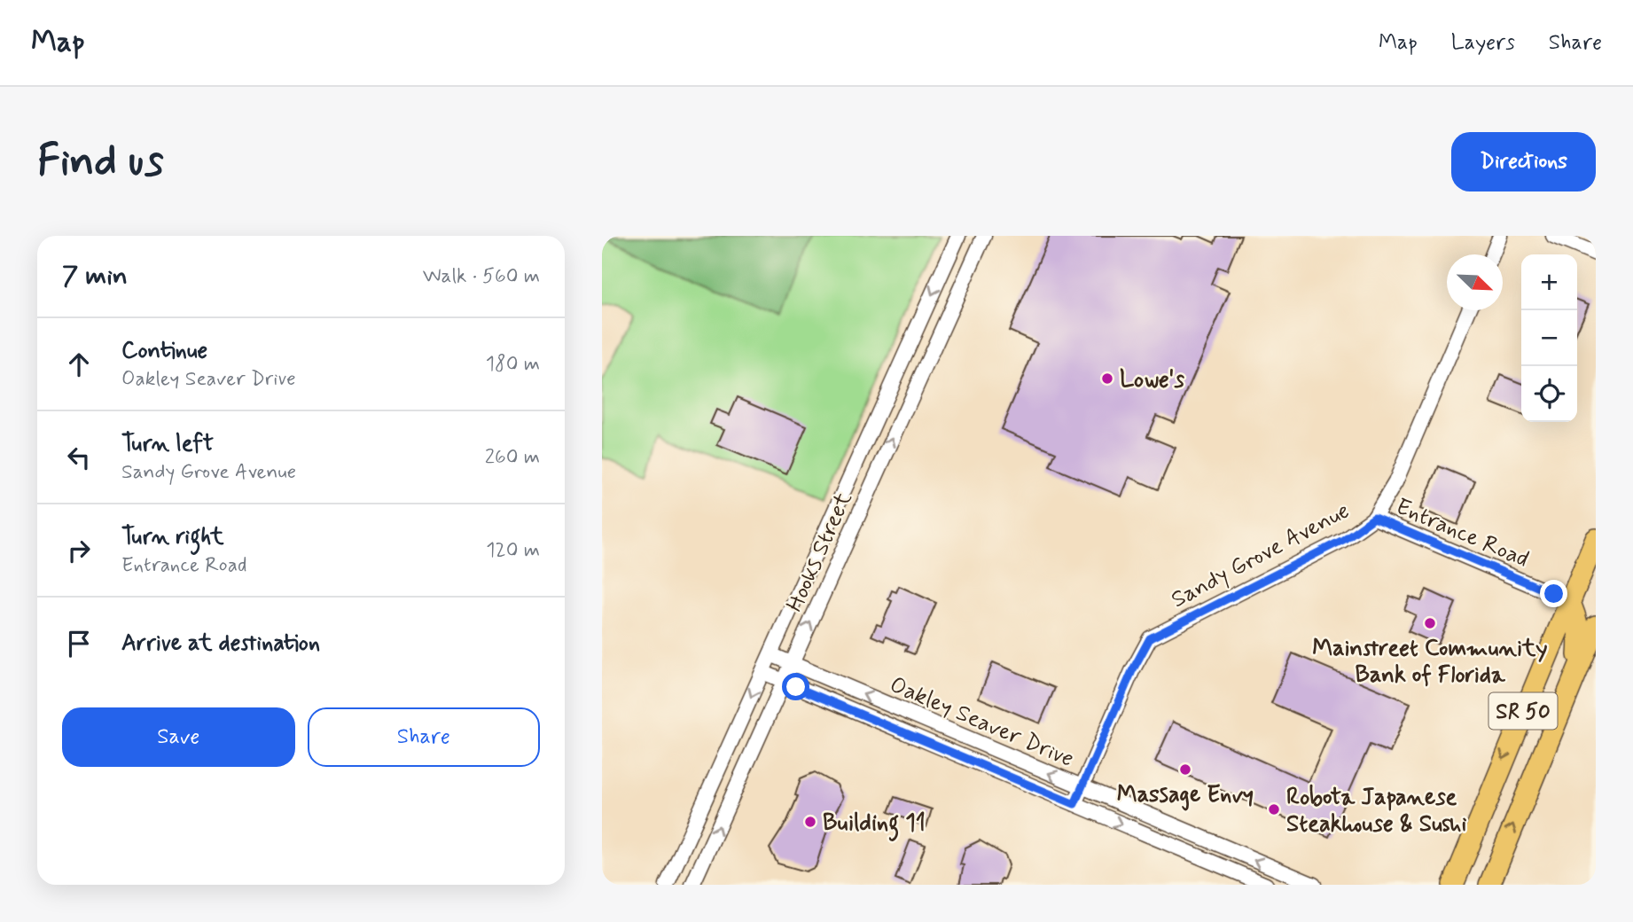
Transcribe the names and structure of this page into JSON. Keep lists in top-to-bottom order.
{
  "streets": {
    "highway": ["SR 50"],
    "street": [
      "Entrance Road",
      "Hooks Street",
      "Sandy Grove Avenue",
      "Oakley Seaver Drive"
    ]
  },
  "crossings": [
    ["Entrance Road", "Sandy Grove Avenue"],
    ["Entrance Road", "SR 50"],
    ["Hooks Street", "Oakley Seaver Drive"],
    ["Sandy Grove Avenue", "Oakley Seaver Drive"]
  ],
  "places": [
    "Lowe's",
    "Mainstreet Community Bank of Florida",
    "Massage Envy",
    "Robota Japanese Steakhouse & Sushi",
    "Building 11"
  ],
  "north": "bottom right",
  "page": {
    "header": "Map",
    "nav": ["Map", "Layers", "Share"],
    "buttons": [
      "Directions",
      ["Save", "Share"]
    ],
    "title": "Find us",
    "heading": ["7 min", "Walk · 560 m"],
    "map_buttons": ["+", "−"],
    "list": [
      ["Continue", "Oakley Seaver Drive", "180 m"],
      ["Turn left", "Sandy Grove Avenue", "260 m"],
      ["Turn right", "Entrance Road", "120 m"],
      "Arrive at destination"
    ]
  }
}
